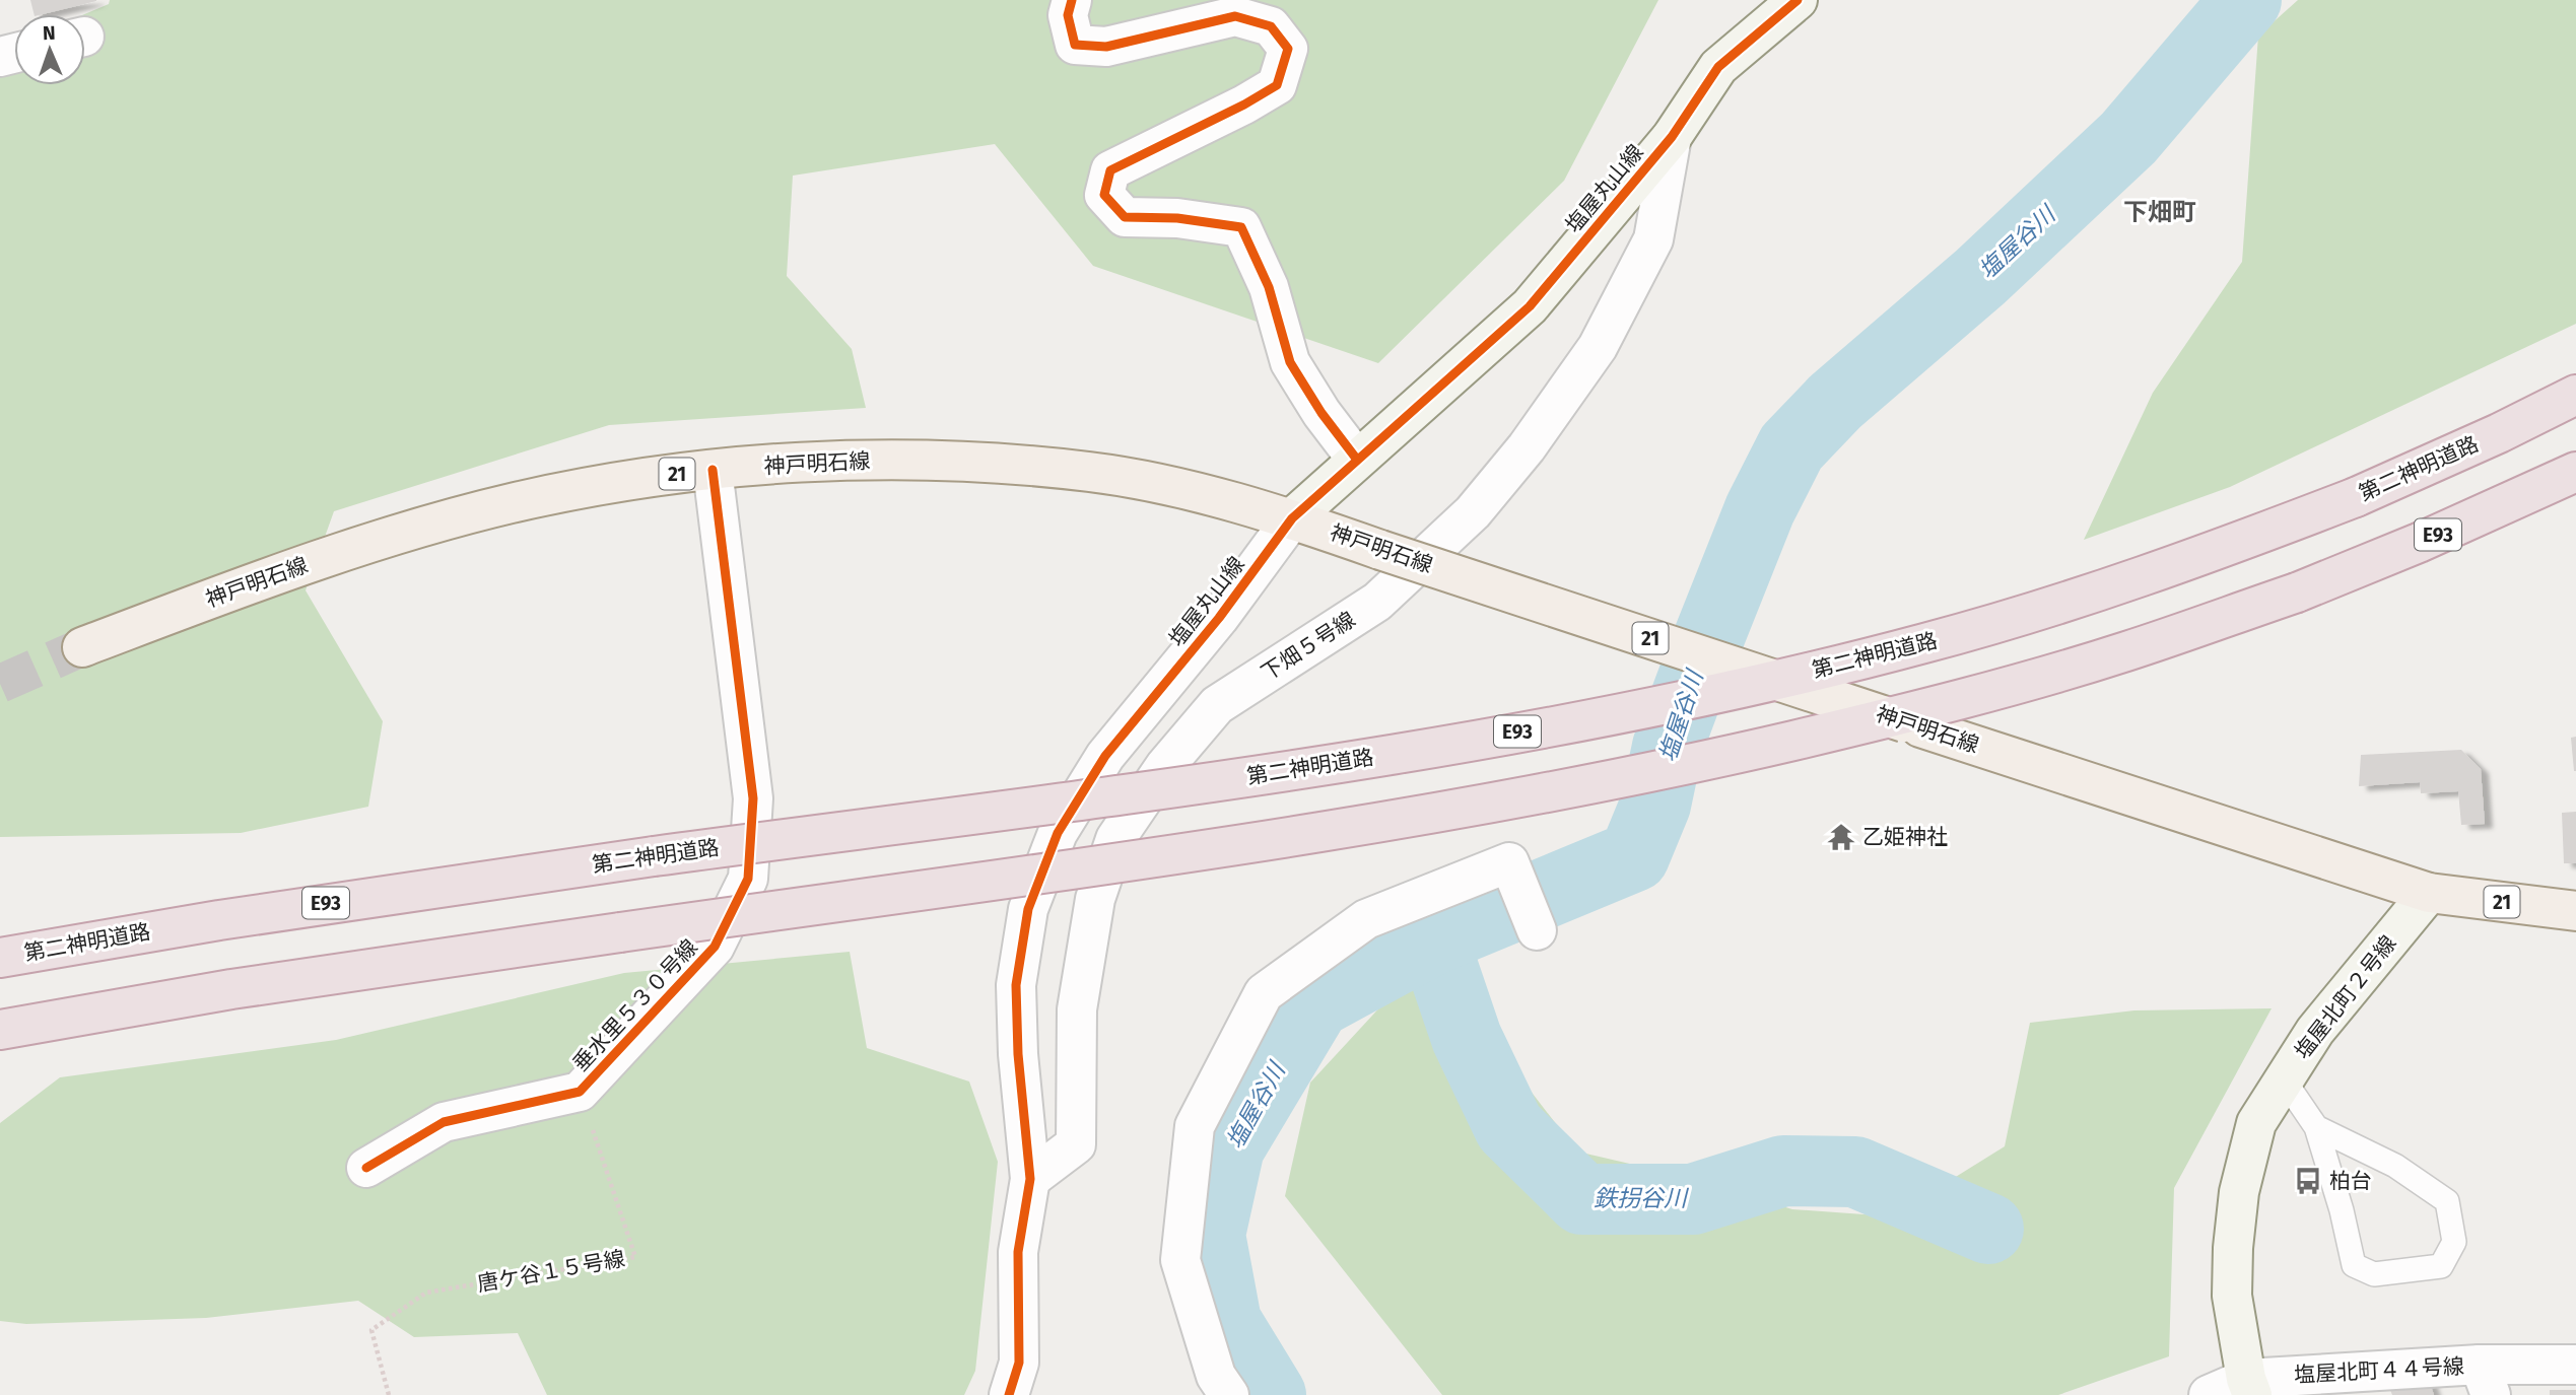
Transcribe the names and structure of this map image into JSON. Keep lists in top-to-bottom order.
{
  "streets": {
    "highway": ["第二神明道路", "E93"],
    "main road": ["神戸明石線", "21"],
    "street": [
      "塩屋丸山線",
      "下畑５号線",
      "塩屋北町２号線",
      "垂水里５３０号線",
      "塩屋北町４４号線"
    ],
    "path": ["唐ケ谷１５号線"]
  },
  "crossings": [
    ["塩屋丸山線", "神戸明石線"],
    ["塩屋丸山線", "下畑５号線"],
    ["神戸明石線", "塩屋北町２号線"],
    ["神戸明石線", "垂水里５３０号線"],
    ["塩屋北町２号線", "塩屋北町４４号線"],
    ["垂水里５３０号線", "唐ケ谷１５号線"]
  ],
  "districts": ["下畑町"],
  "water": ["塩屋谷川", "鉄拐谷川"],
  "places": {
    "temple": ["乙姫神社"],
    "bus stop": ["柏台"]
  },
  "north": "top"
}
